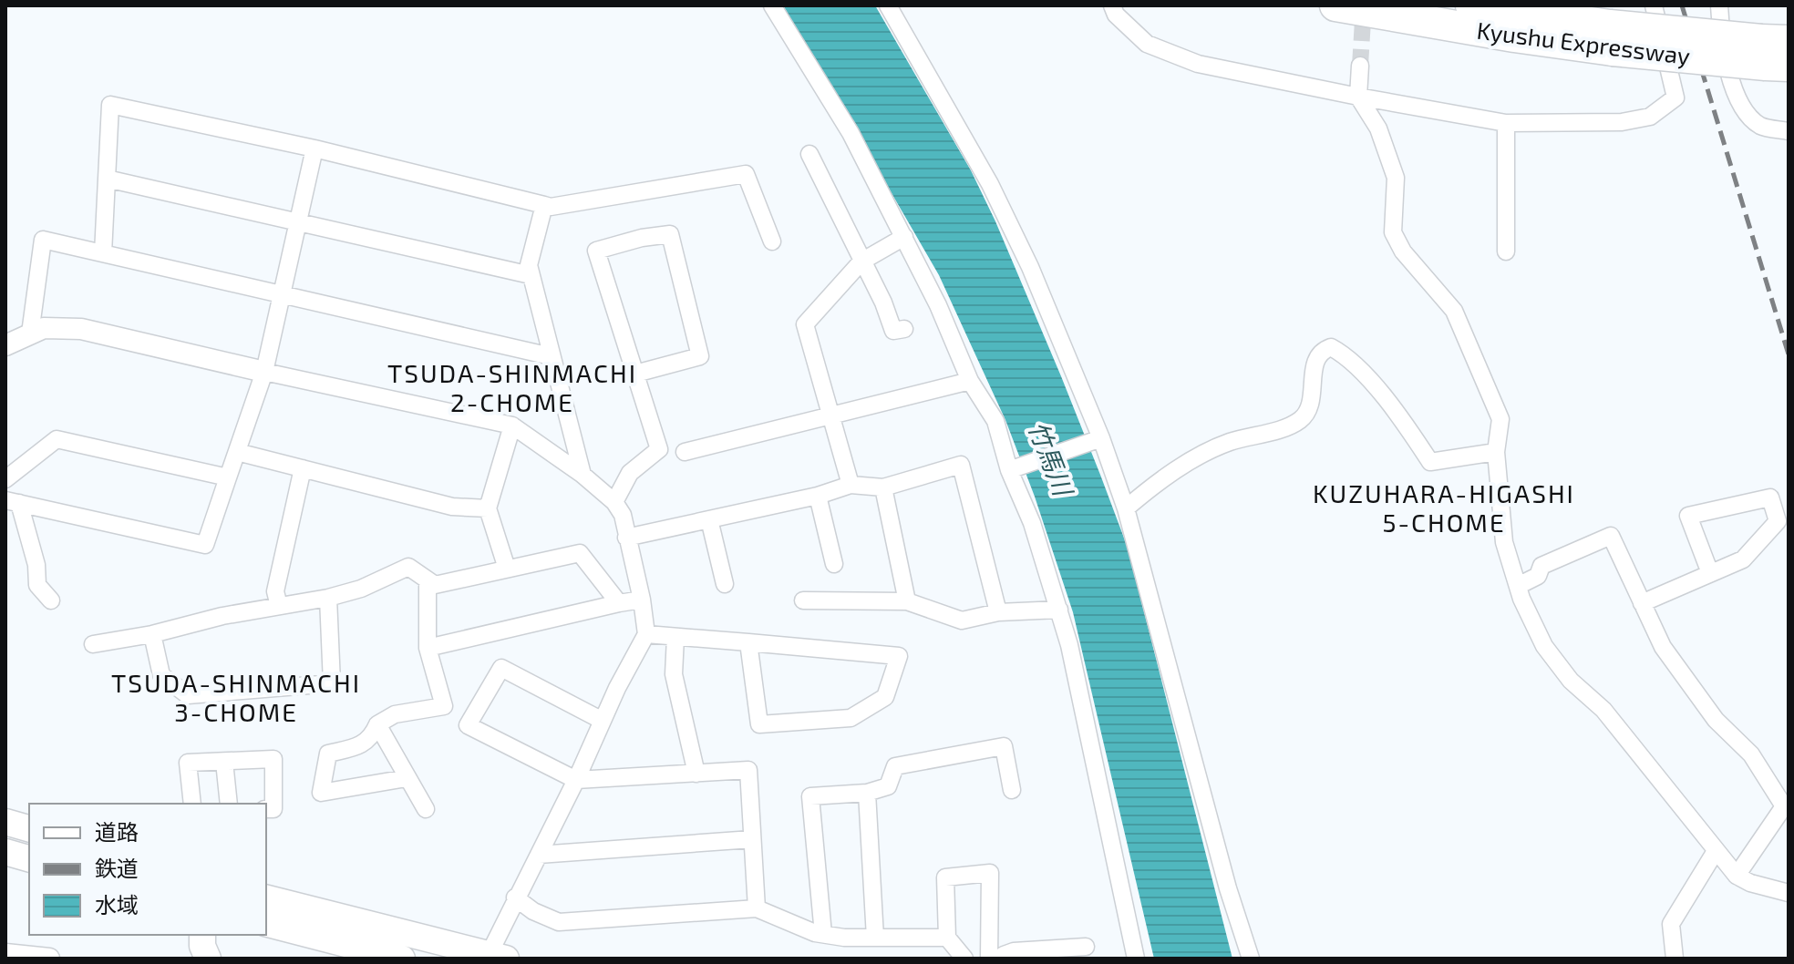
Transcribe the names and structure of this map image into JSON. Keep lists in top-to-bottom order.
{
  "streets": {
    "highway": ["Kyushu Expressway"]
  },
  "districts": ["TSUDA-SHINMACHI 2-CHOME", "KUZUHARA-HIGASHI 5-CHOME", "TSUDA-SHINMACHI 3-CHOME"],
  "water": ["竹馬川"],
  "legend": ["道路", "鉄道", "水域"]
}
